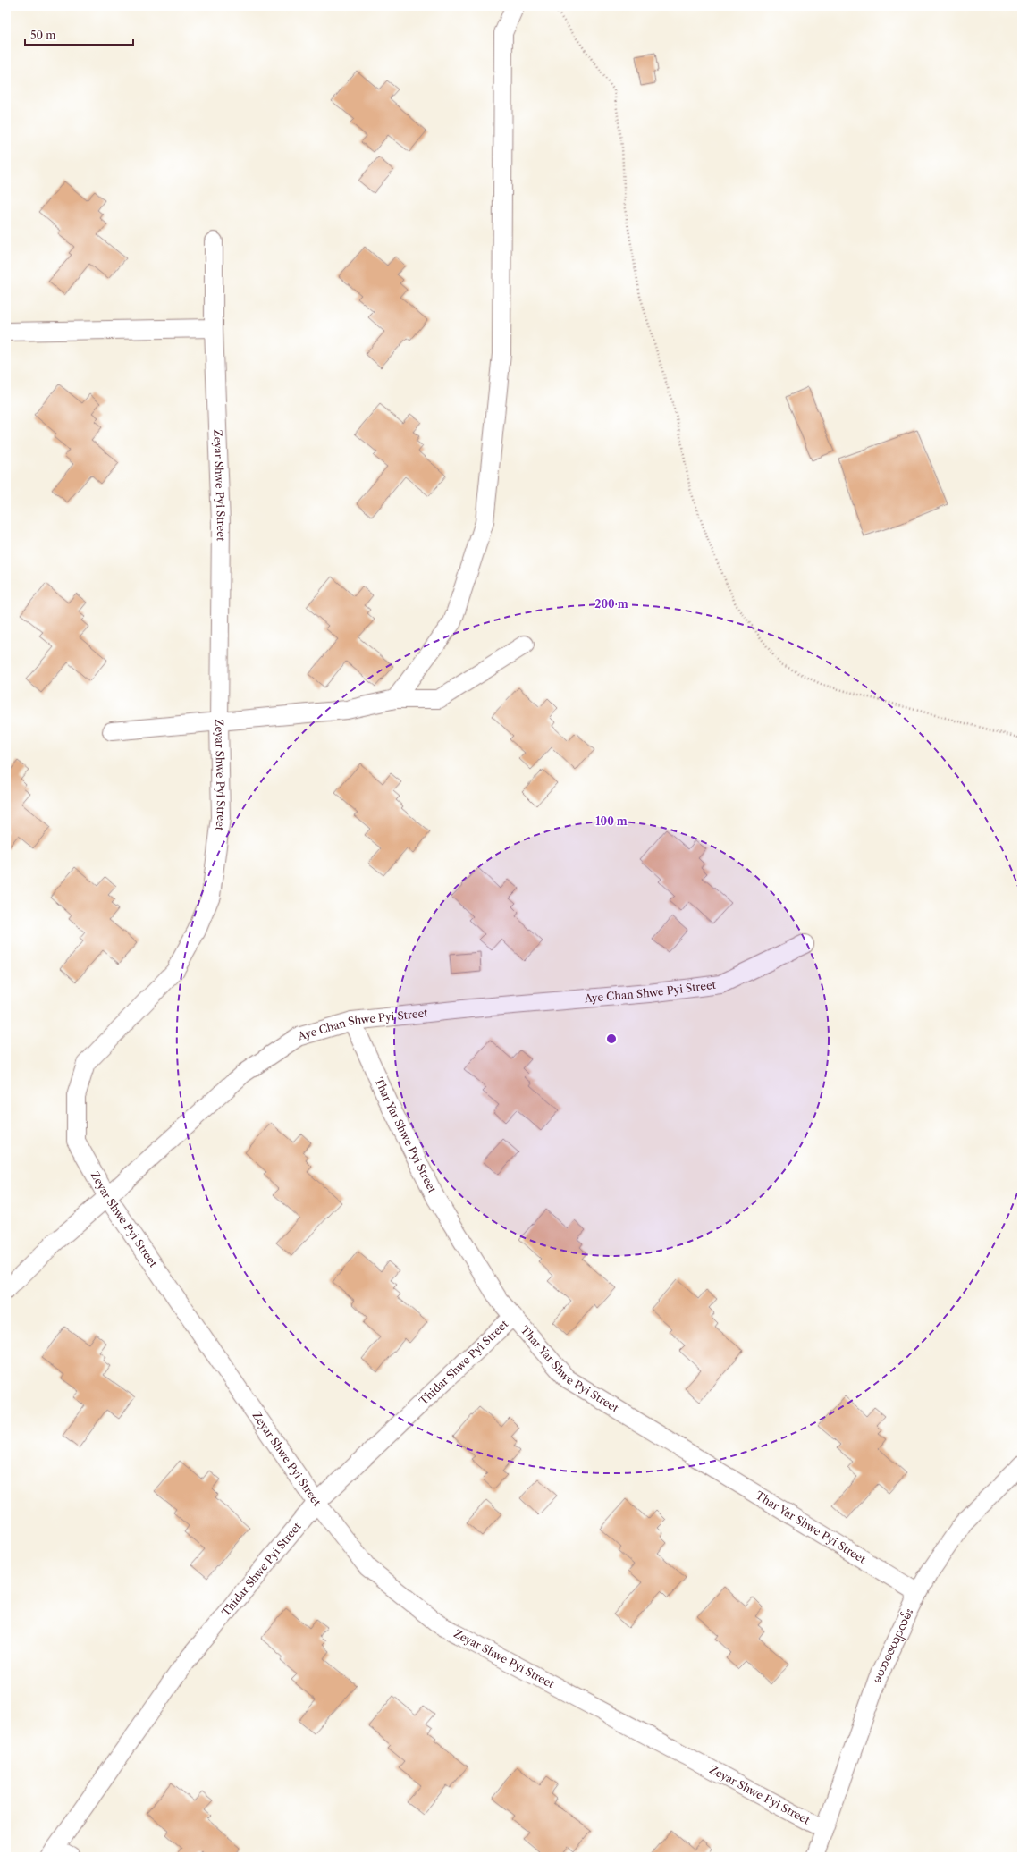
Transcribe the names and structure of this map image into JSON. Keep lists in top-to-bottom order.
{
  "streets": {
    "street": [
      "Zeyar Shwe Pyi Street",
      "Aye Chan Shwe Pyi Street",
      "Thar Yar Shwe Pyi Street",
      "Thidar Shwe Pyi Street",
      "မဟာဇေယျာလမ်း"
    ]
  },
  "crossings": [
    ["Zeyar Shwe Pyi Street", "Aye Chan Shwe Pyi Street"],
    ["Zeyar Shwe Pyi Street", "Thidar Shwe Pyi Street"],
    ["Zeyar Shwe Pyi Street", "မဟာဇေယျာလမ်း"],
    ["Aye Chan Shwe Pyi Street", "Thar Yar Shwe Pyi Street"],
    ["Thar Yar Shwe Pyi Street", "Thidar Shwe Pyi Street"],
    ["Thar Yar Shwe Pyi Street", "မဟာဇေယျာလမ်း"]
  ],
  "scale_bar": "50 m",
  "rings": ["200 m", "100 m"]
}
